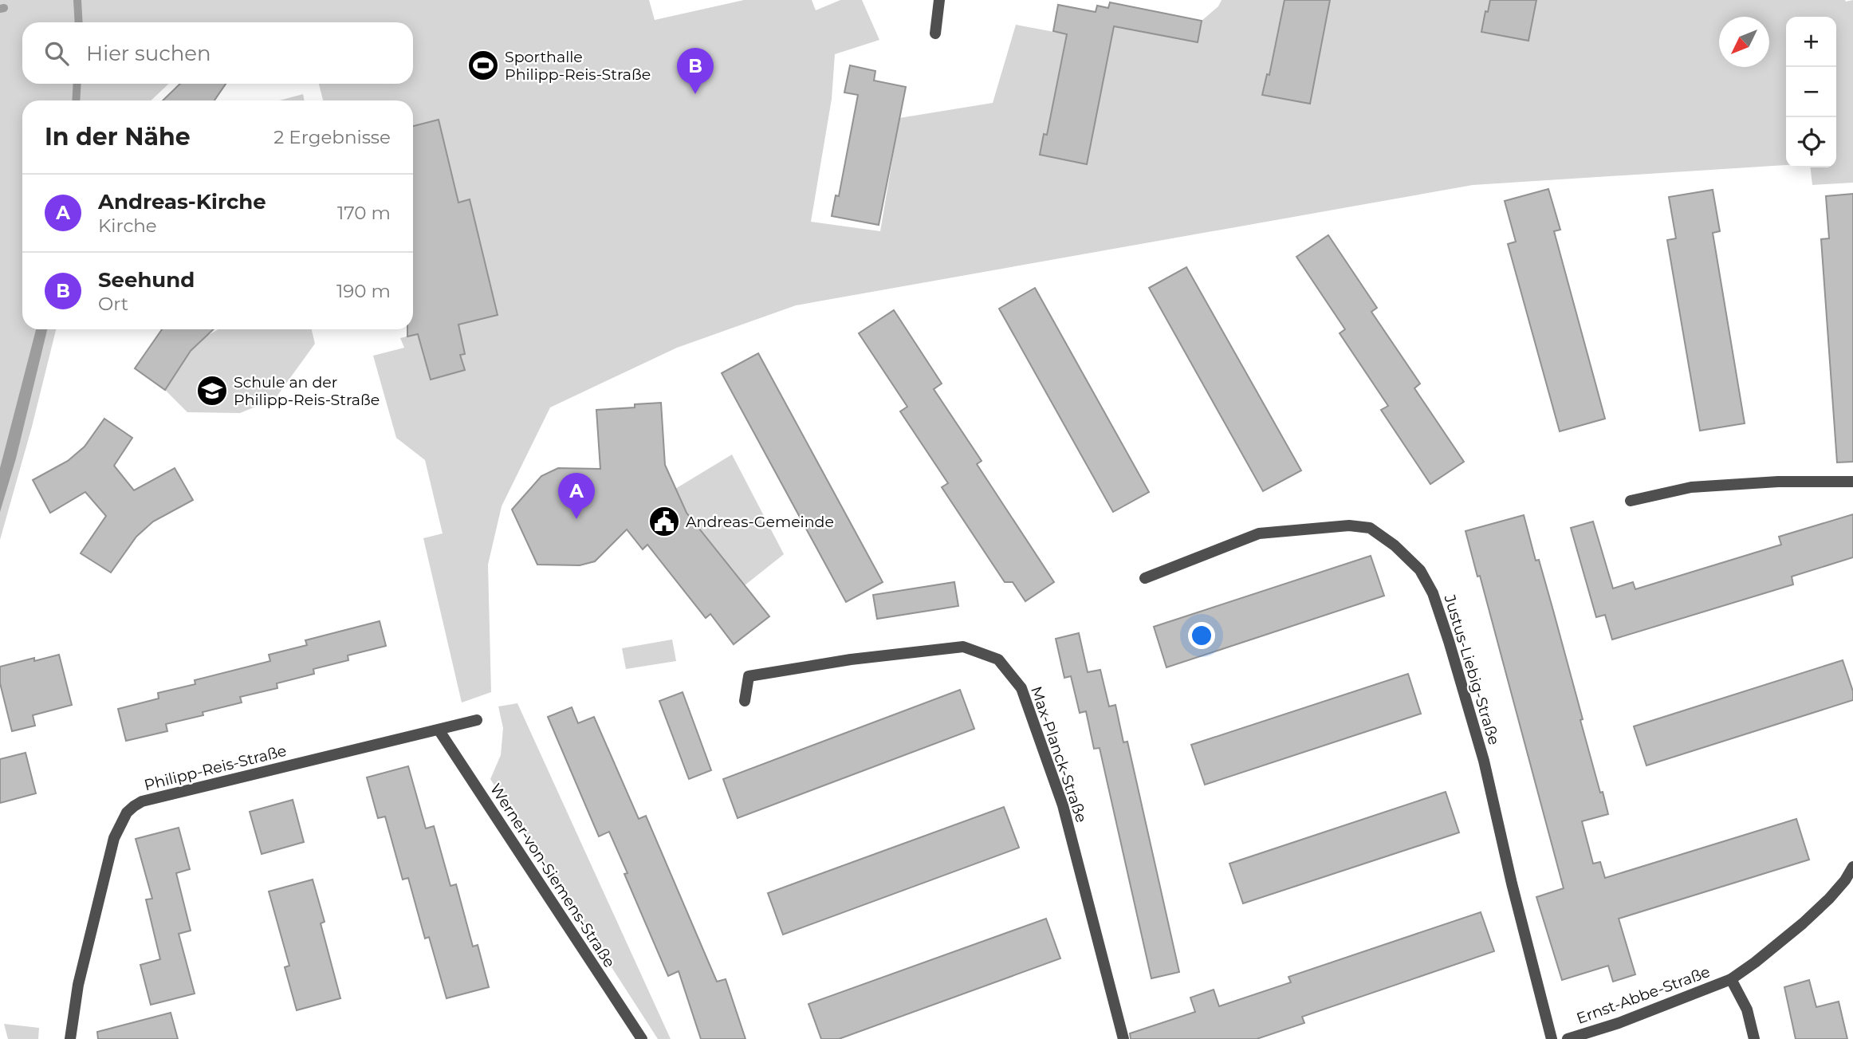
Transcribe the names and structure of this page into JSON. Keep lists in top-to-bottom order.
{
  "streets": {
    "street": [
      "Justus-Liebig-Straße",
      "Max-Planck-Straße",
      "Philipp-Reis-Straße",
      "Werner-von-Siemens-Straße",
      "Ernst-Abbe-Straße"
    ]
  },
  "crossings": [
    ["Philipp-Reis-Straße", "Werner-von-Siemens-Straße"]
  ],
  "places": {
    "sports": ["Sporthalle Philipp-Reis-Straße"],
    "school or university": ["Schule an der Philipp-Reis-Straße"],
    "public building": ["Andreas-Gemeinde"]
  },
  "north": "bottom left",
  "page": {
    "map_buttons": ["+", "−"],
    "search": "Hier suchen",
    "pins": ["B", "A"],
    "heading": ["In der Nähe", "2 Ergebnisse"],
    "list": [
      {
        "mark": "A",
        "name": "Andreas-Kirche",
        "note": "Kirche",
        "value": "170 m"
      },
      {
        "mark": "B",
        "name": "Seehund",
        "note": "Ort",
        "value": "190 m"
      }
    ]
  }
}
